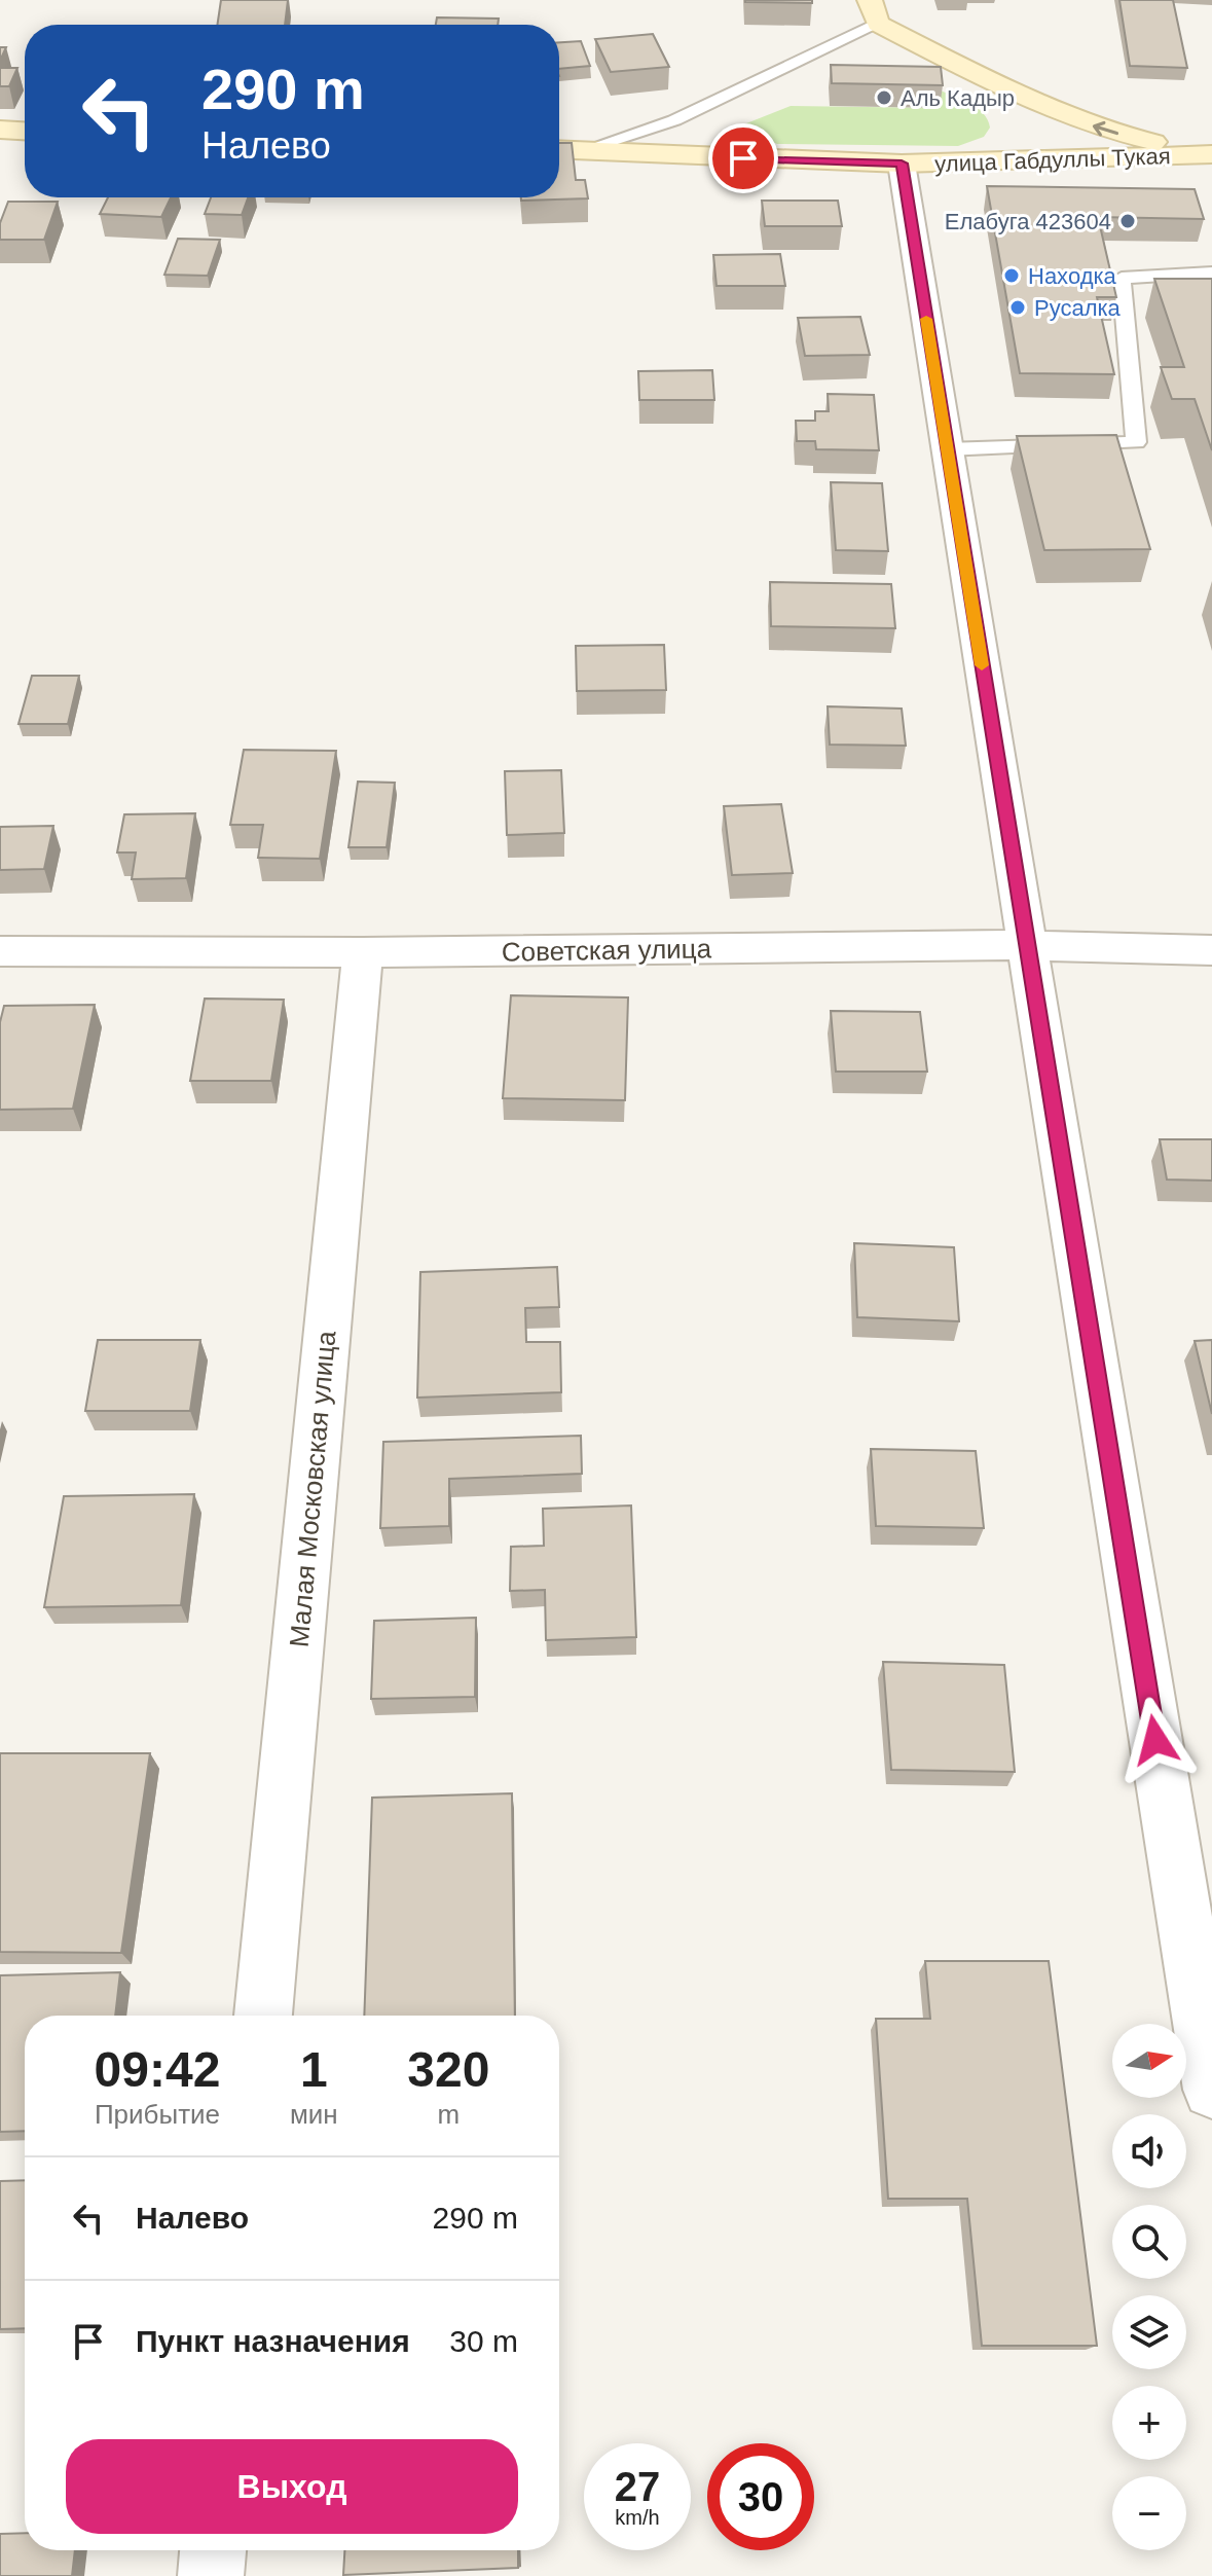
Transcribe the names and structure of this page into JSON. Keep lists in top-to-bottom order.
{
  "streets": {
    "main road": ["улица Габдуллы Тукая"],
    "street": ["Советская улица", "Малая Московская улица"]
  },
  "crossings": [
    ["Советская улица", "Малая Московская улица"]
  ],
  "places": [
    "Аль Кадыр",
    "Елабуга 423604",
    "Находка",
    "Русалка"
  ],
  "north": "right",
  "page": {
    "turn": ["290 m", "Налево"],
    "eta": [
      "09:42",
      "Прибытие",
      "1",
      "мин",
      "320",
      "m"
    ],
    "map_buttons": ["+", "−"],
    "list": [
      {
        "name": "Налево",
        "value": "290 m"
      },
      {
        "name": "Пункт назначения",
        "value": "30 m"
      }
    ],
    "buttons": "Выход",
    "speed": "27 km/h",
    "limit": "30"
  }
}
